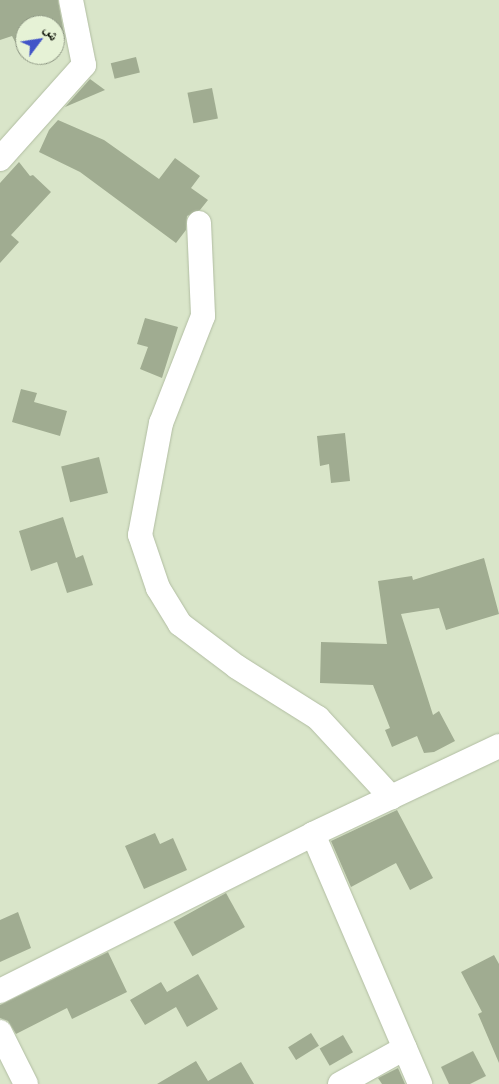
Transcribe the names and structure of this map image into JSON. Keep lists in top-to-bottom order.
{
  "north": "top right"
}
